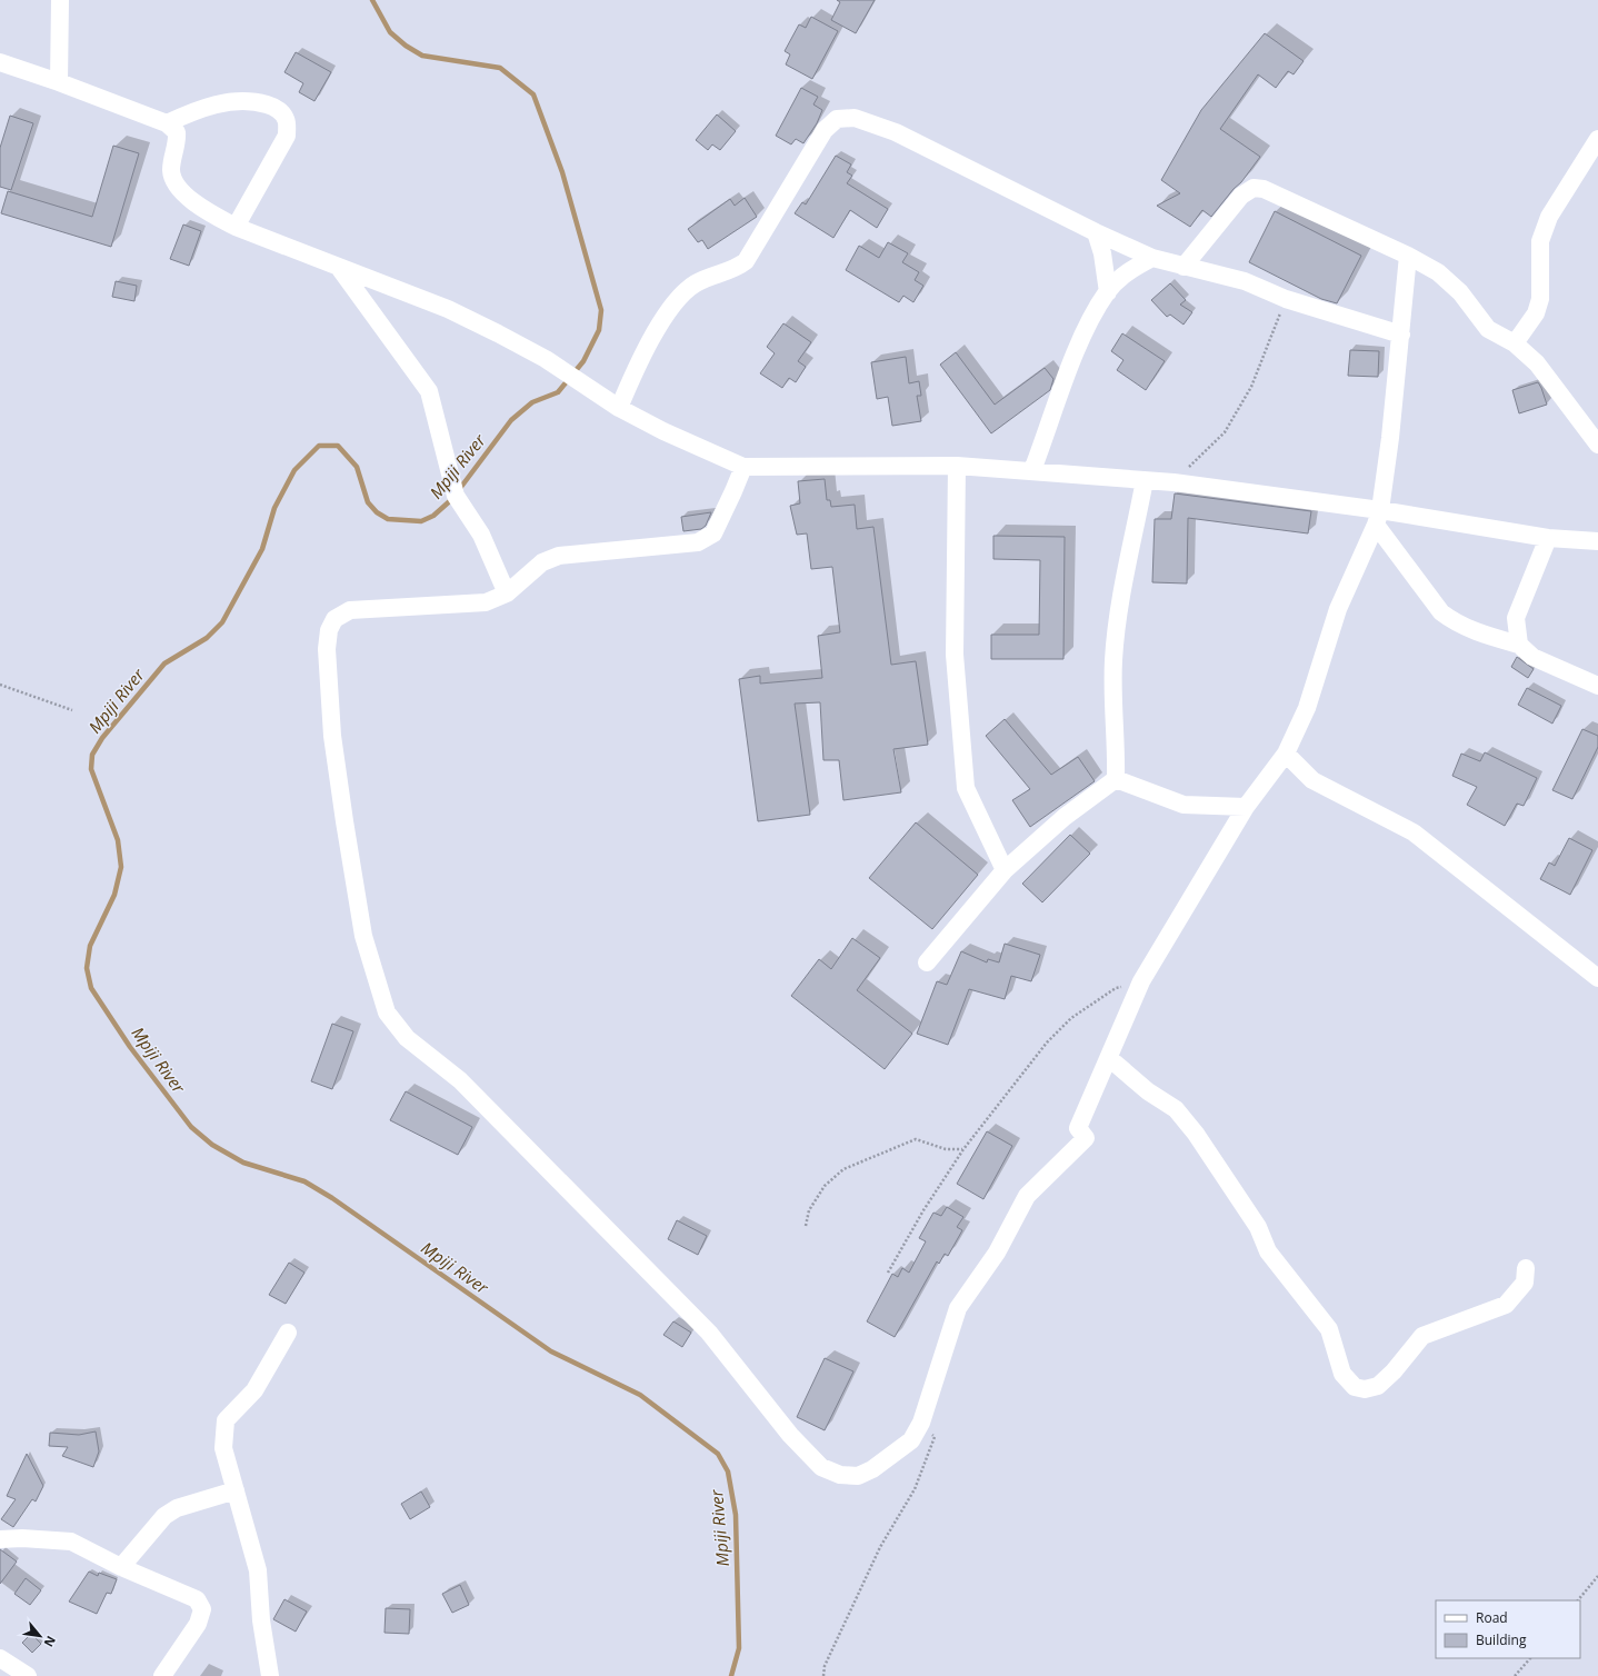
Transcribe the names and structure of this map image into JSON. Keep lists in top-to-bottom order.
{
  "water": ["Mpiji River"],
  "legend": ["Road", "Building"],
  "north": "bottom right"
}
